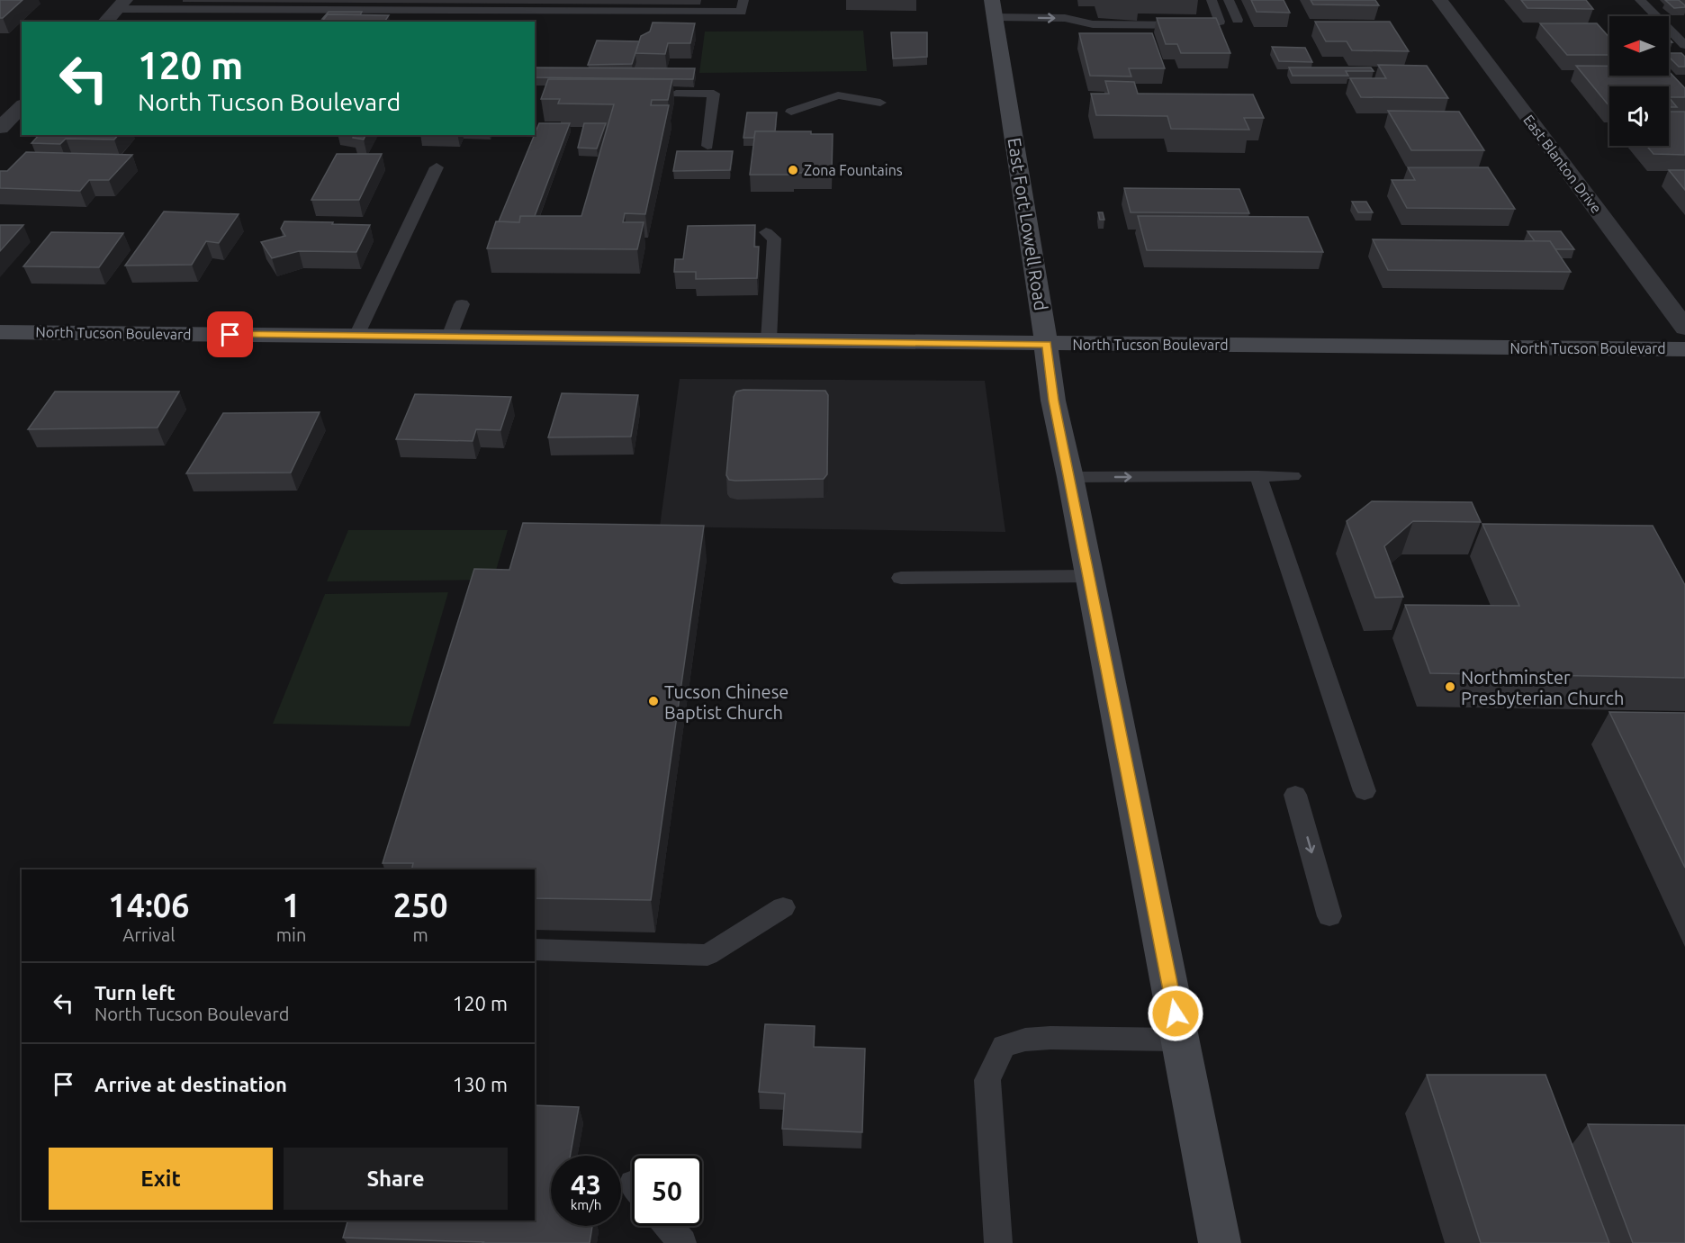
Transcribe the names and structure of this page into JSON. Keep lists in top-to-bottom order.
{
  "streets": {
    "main road": ["East Fort Lowell Road", "North Tucson Boulevard"],
    "street": ["East Blanton Drive"]
  },
  "crossings": [
    ["East Fort Lowell Road", "North Tucson Boulevard"]
  ],
  "places": ["Zona Fountains", "Northminster Presbyterian Church", "Tucson Chinese Baptist Church"],
  "north": "left",
  "page": {
    "turn": ["120 m", "North Tucson Boulevard"],
    "eta": [
      "14:06",
      "Arrival",
      "1",
      "min",
      "250",
      "m"
    ],
    "list": [
      {
        "name": "Turn left",
        "note": "North Tucson Boulevard",
        "value": "120 m"
      },
      {
        "name": "Arrive at destination",
        "value": "130 m"
      }
    ],
    "buttons": ["Exit", "Share"],
    "speed": "43 km/h",
    "limit": "50"
  }
}
